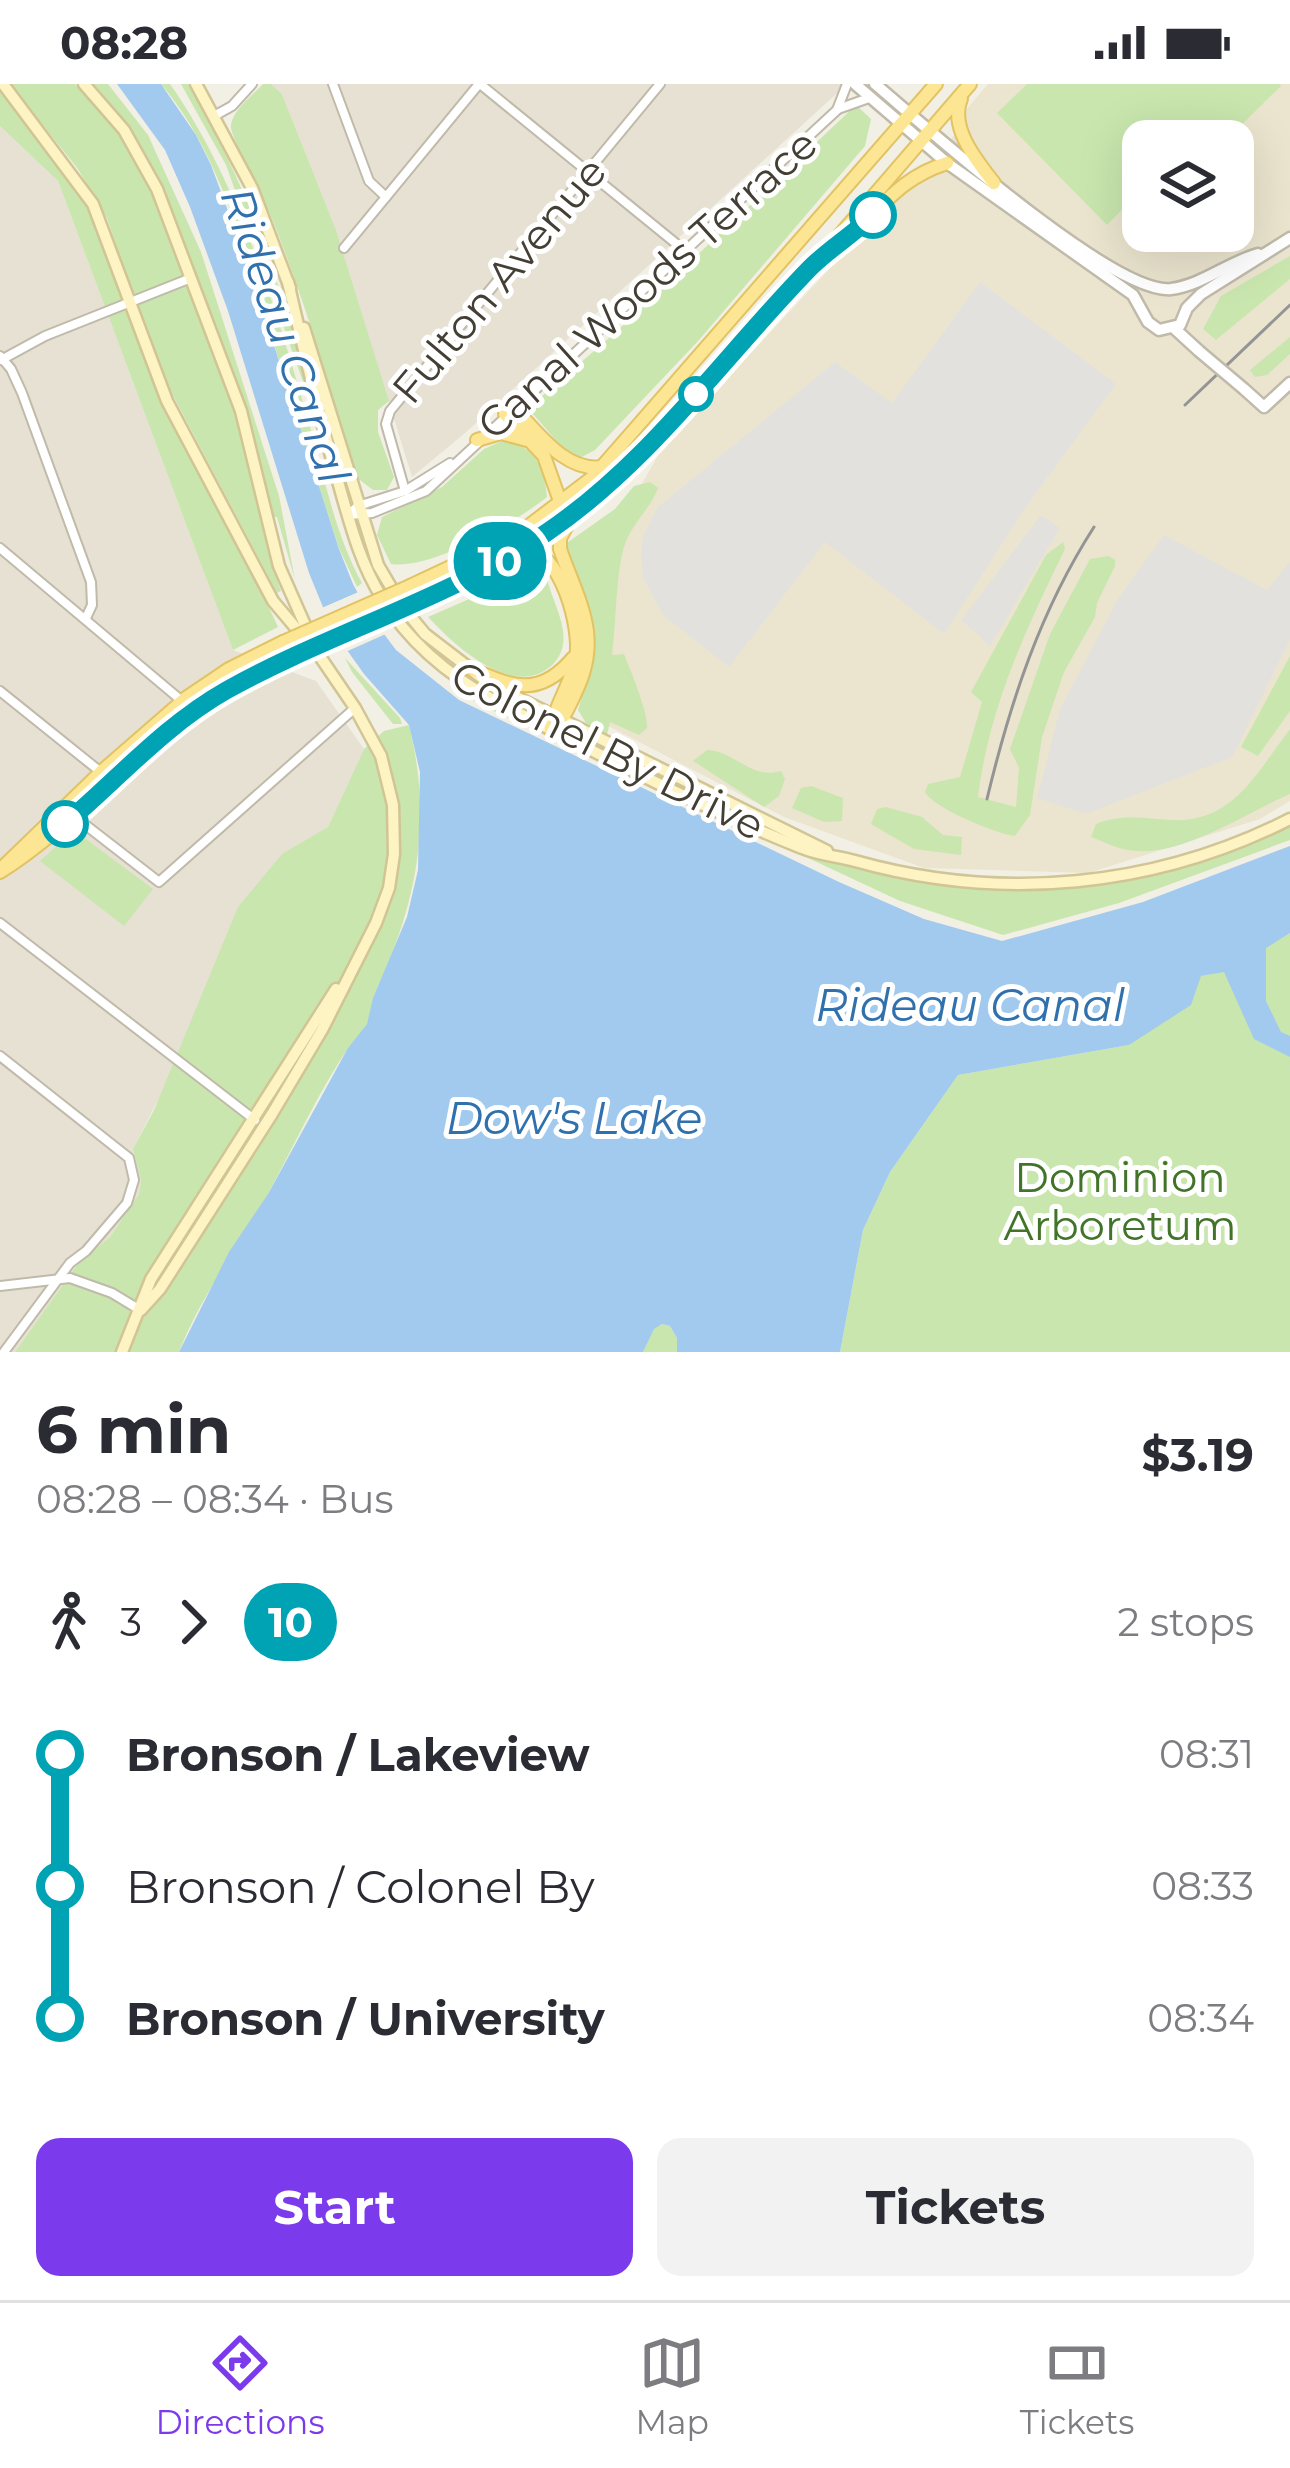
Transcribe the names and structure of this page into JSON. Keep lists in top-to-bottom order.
{
  "streets": {
    "main road": ["Colonel By Drive"],
    "street": ["Fulton Avenue", "Canal Woods Terrace"]
  },
  "crossings": [
    ["Fulton Avenue", "Canal Woods Terrace"],
    ["Canal Woods Terrace", "Colonel By Drive"]
  ],
  "water": ["Rideau Canal", "Dow's Lake"],
  "parks": ["Dominion Arboretum"],
  "lines": ["bus line 10"],
  "page": {
    "status": "08:28",
    "on_map": "10",
    "heading": ["6 min", "08:28 – 08:34 · Bus", "$3.19"],
    "legs": ["3", "10", "2 stops"],
    "list": [
      {
        "name": "Bronson / Lakeview",
        "value": "08:31"
      },
      {
        "name": "Bronson / Colonel By",
        "value": "08:33"
      },
      {
        "name": "Bronson / University",
        "value": "08:34"
      }
    ],
    "buttons": ["Start", "Tickets"],
    "tabs": ["Directions", "Map", "Tickets"]
  }
}
